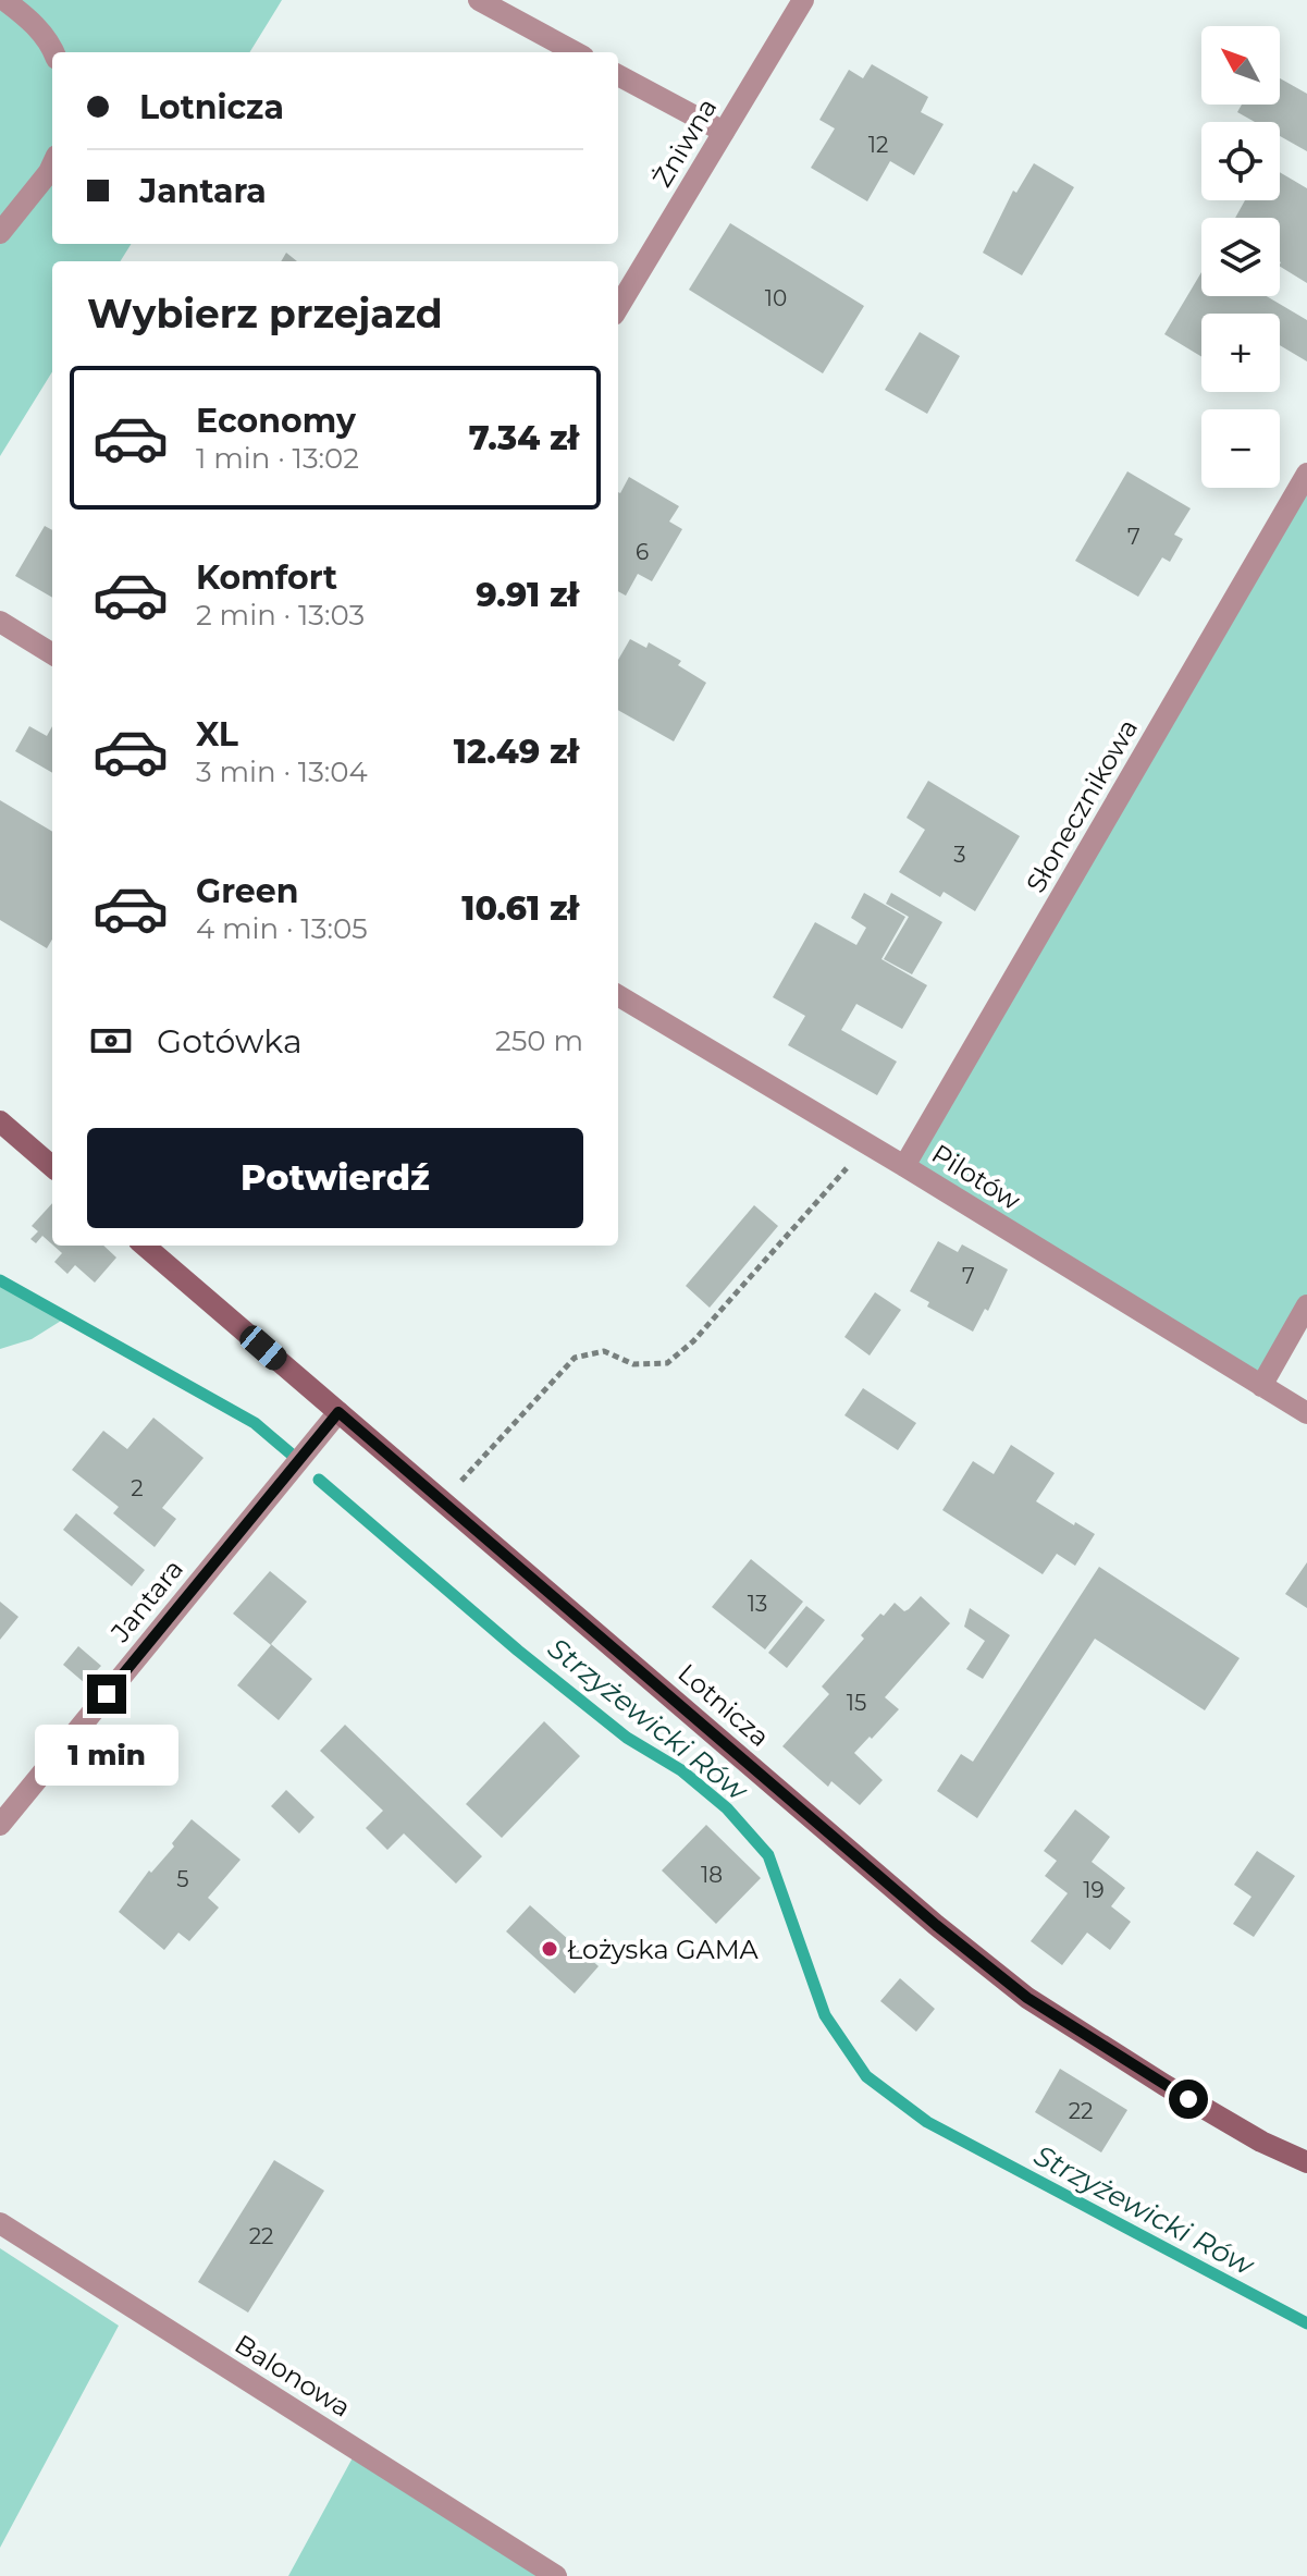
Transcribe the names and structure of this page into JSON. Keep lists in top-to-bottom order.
{
  "streets": {
    "street": [
      "Żniwna",
      "Słonecznikowa",
      "Pilotów",
      "Jantara",
      "Lotnicza",
      "Balonowa"
    ]
  },
  "crossings": [
    ["Słonecznikowa", "Pilotów"],
    ["Jantara", "Lotnicza"]
  ],
  "water": ["Strzyżewicki Rów"],
  "places": ["Łożyska GAMA"],
  "house_numbers": [
    "12",
    "10",
    "7",
    "6",
    "3",
    "7",
    "2",
    "13",
    "15",
    "18",
    "5",
    "19",
    "22",
    "22"
  ],
  "north": "top left",
  "page": {
    "map_buttons": ["+", "−"],
    "banner": ["Lotnicza", "Jantara"],
    "heading": "Wybierz przejazd",
    "list": [
      {
        "name": "Economy",
        "note": "1 min · 13:02",
        "value": "7.34 zł"
      },
      {
        "name": "Komfort",
        "note": "2 min · 13:03",
        "value": "9.91 zł"
      },
      {
        "name": "XL",
        "note": "3 min · 13:04",
        "value": "12.49 zł"
      },
      {
        "name": "Green",
        "note": "4 min · 13:05",
        "value": "10.61 zł"
      }
    ],
    "pay": ["Gotówka", "250 m"],
    "buttons": "Potwierdź",
    "bubble": "1 min"
  }
}
